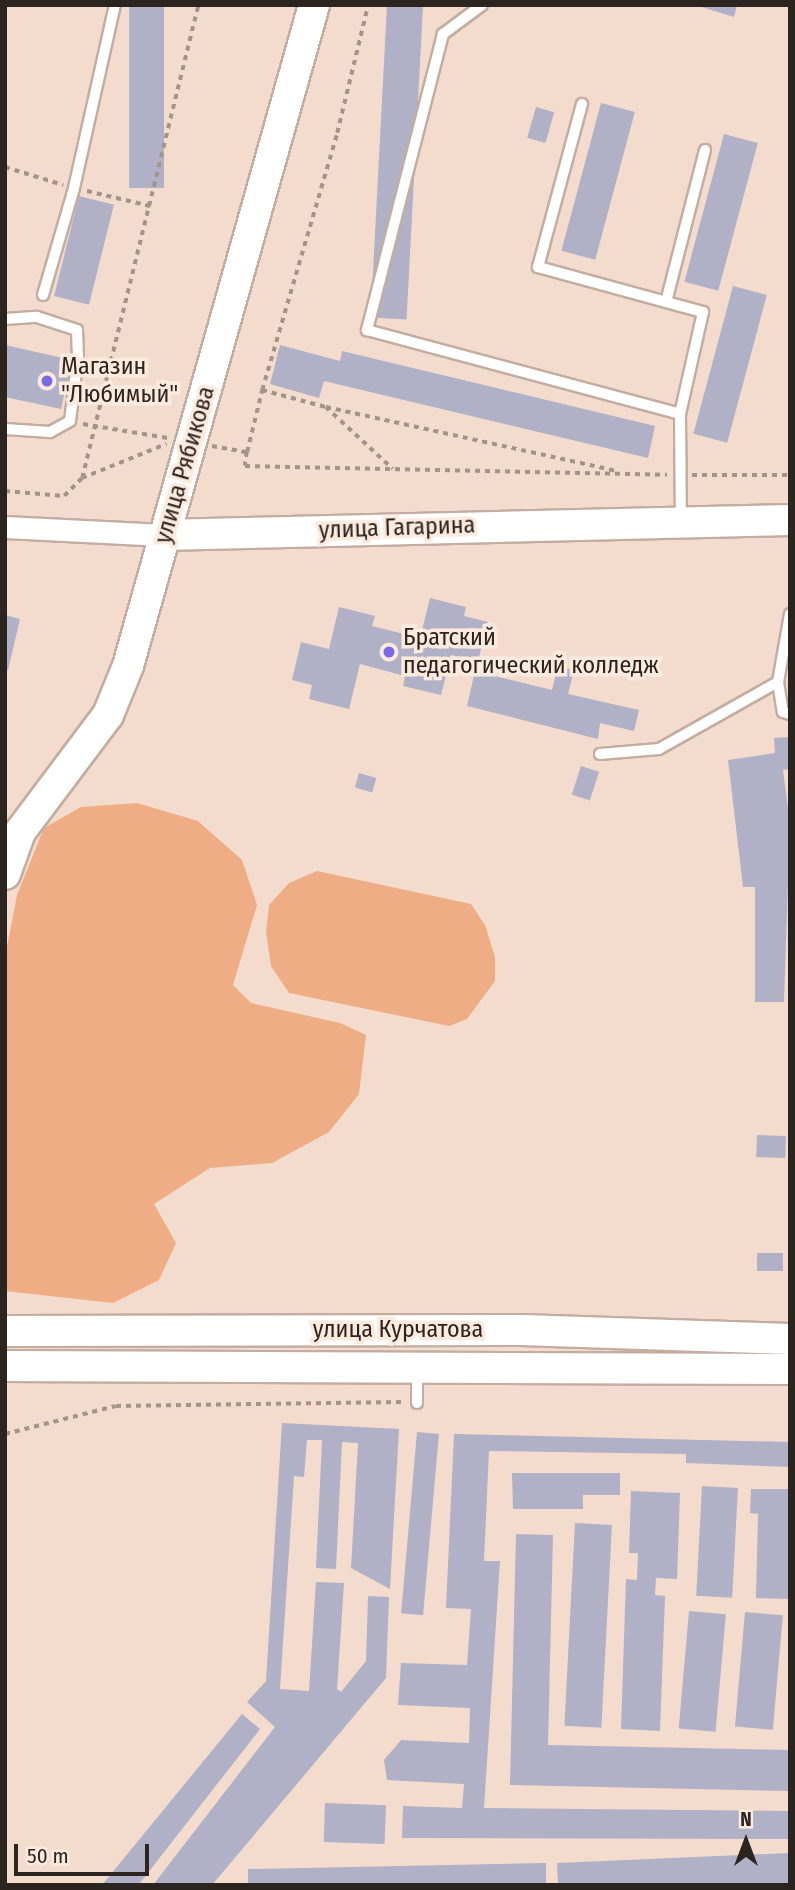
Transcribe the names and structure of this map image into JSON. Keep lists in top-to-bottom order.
{
  "streets": {
    "main road": ["улица Рябикова", "улица Гагарина", "улица Курчатова"]
  },
  "crossings": [
    ["улица Рябикова", "улица Гагарина"]
  ],
  "places": ["Магазин \"Любимый\"", "Братский педагогический колледж"],
  "scale_bar": "50 m",
  "north": "top"
}
